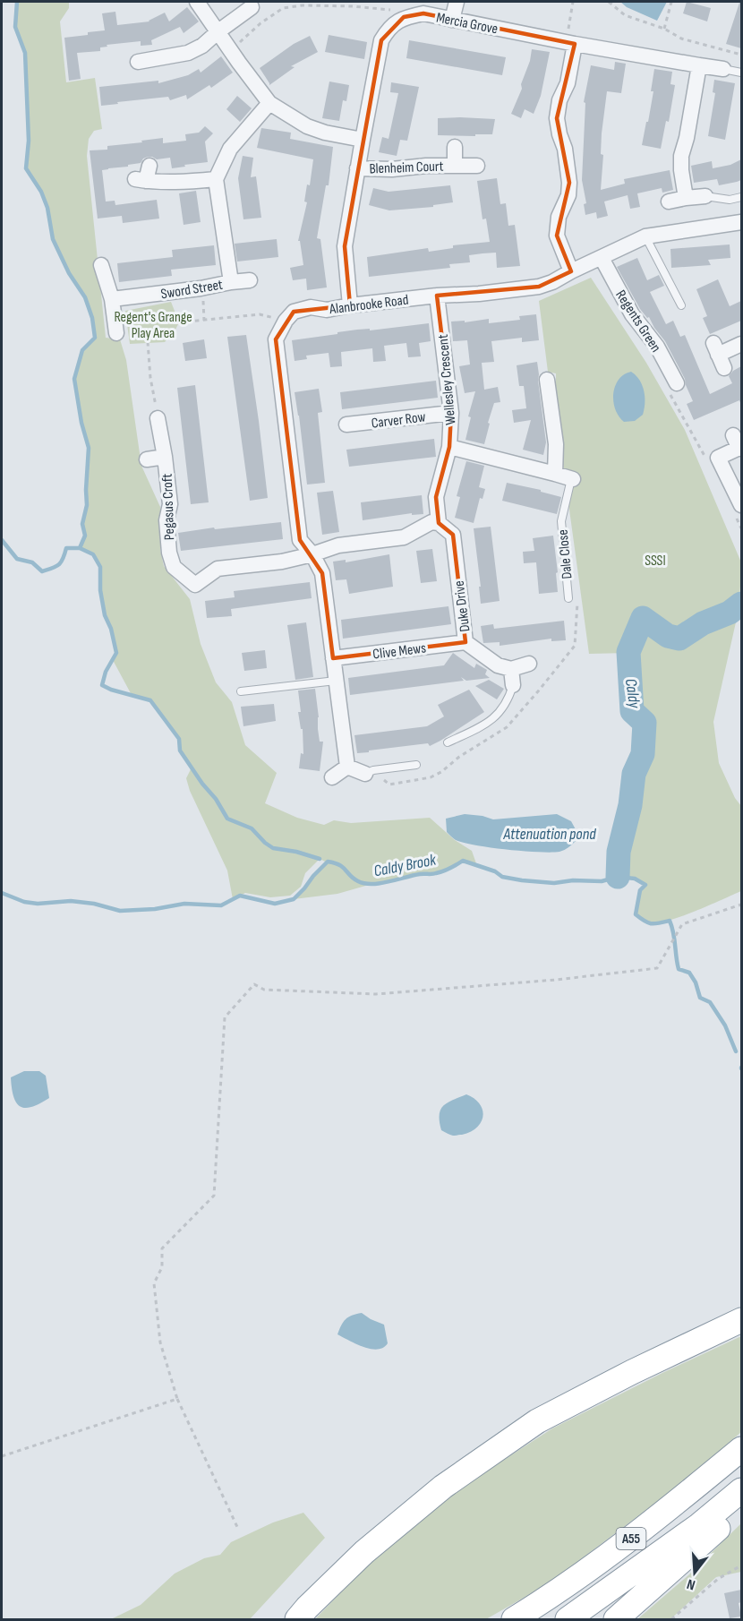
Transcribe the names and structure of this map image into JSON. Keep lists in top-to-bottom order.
{
  "streets": {
    "highway": ["A55"],
    "street": [
      "Mercia Grove",
      "Blenheim Court",
      "Sword Street",
      "Alanbrooke Road",
      "Regents Green",
      "Wellesley Crescent",
      "Carver Row",
      "Pegasus Croft",
      "Dale Close",
      "Duke Drive",
      "Clive Mews"
    ]
  },
  "crossings": [
    ["Alanbrooke Road", "Regents Green"],
    ["Alanbrooke Road", "Wellesley Crescent"],
    ["Wellesley Crescent", "Carver Row"],
    ["Wellesley Crescent", "Dale Close"],
    ["Wellesley Crescent", "Duke Drive"],
    ["Duke Drive", "Clive Mews"]
  ],
  "water": ["Caldy", "Attenuation pond", "Caldy Brook"],
  "parks": ["Regent's Grange Play Area", "SSSI"],
  "north": "bottom"
}
